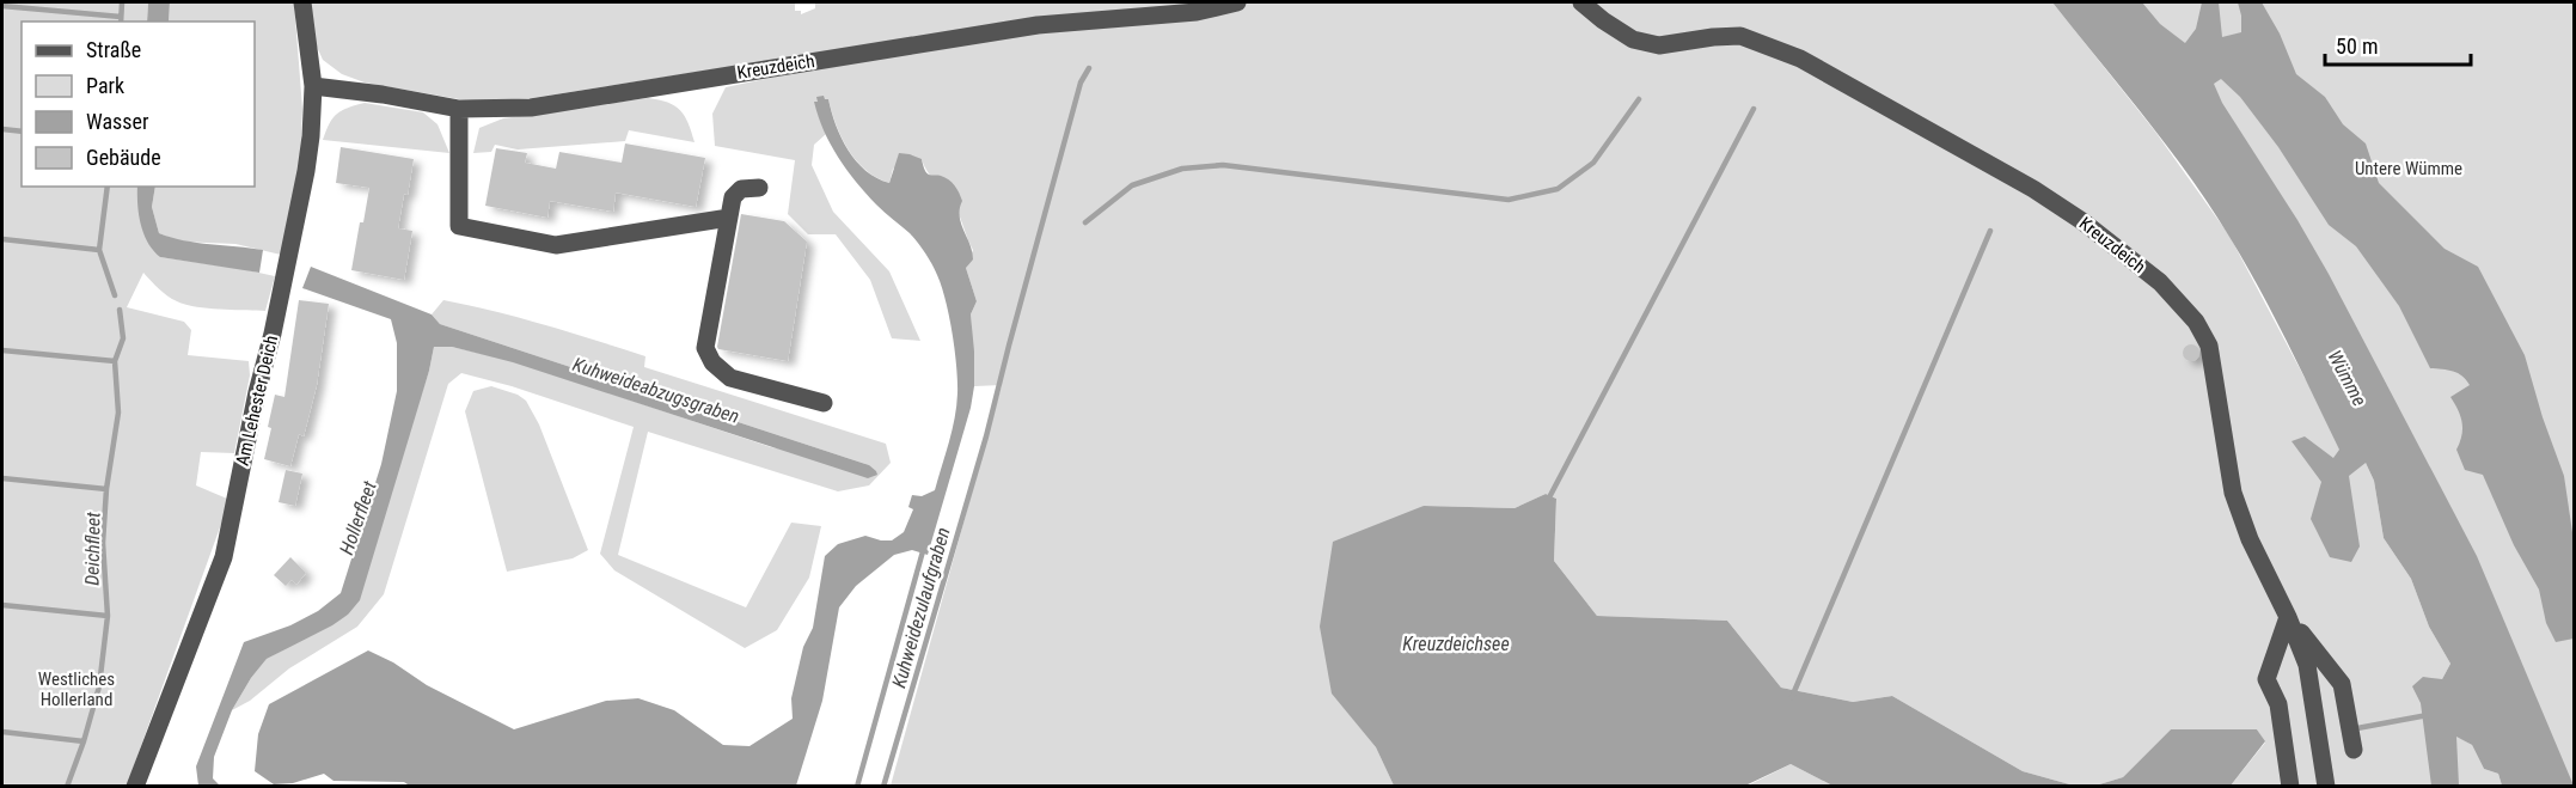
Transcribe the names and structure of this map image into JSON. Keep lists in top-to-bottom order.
{
  "streets": {
    "street": ["Kreuzdeich", "Am Lehester Deich"]
  },
  "crossings": [
    ["Kreuzdeich", "Am Lehester Deich"]
  ],
  "water": [
    "Wümme",
    "Kuhweideabzugsgraben",
    "Hollerfleet",
    "Deichfleet",
    "Kuhweidezulaufgraben",
    "Kreuzdeichsee"
  ],
  "parks": ["Untere Wümme", "Westliches Hollerland"],
  "legend": [
    "Straße",
    "Park",
    "Wasser",
    "Gebäude"
  ],
  "scale_bar": "50 m"
}
